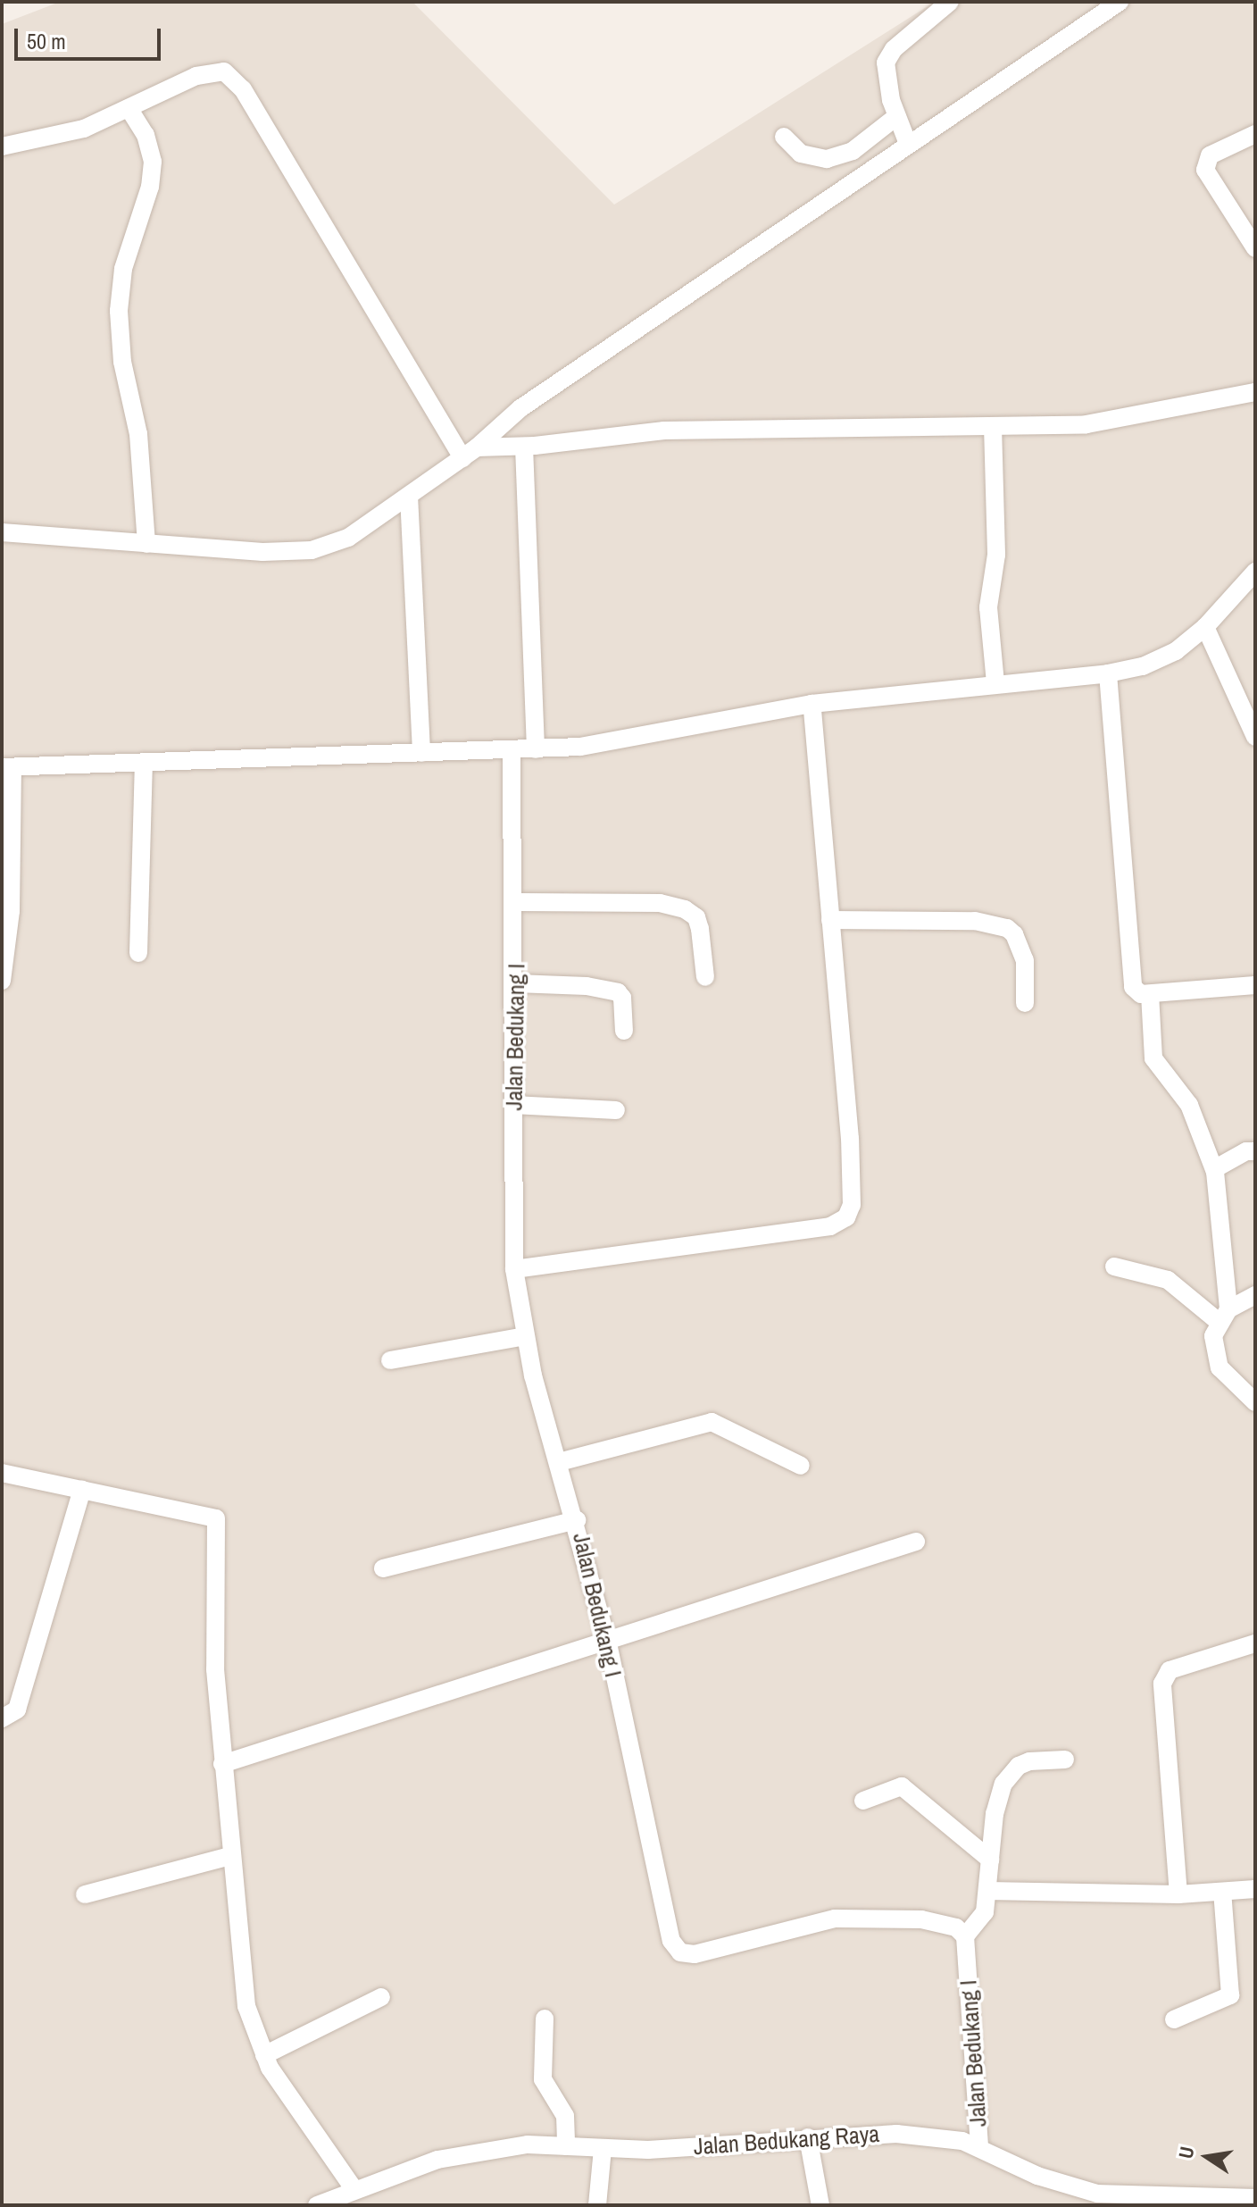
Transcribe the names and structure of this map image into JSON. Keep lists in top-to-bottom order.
{
  "streets": {
    "street": ["Jalan Bedukang I", "Jalan Bedukang Raya"]
  },
  "crossings": [
    ["Jalan Bedukang I", "Jalan Bedukang Raya"]
  ],
  "scale_bar": "50 m",
  "north": "left"
}
